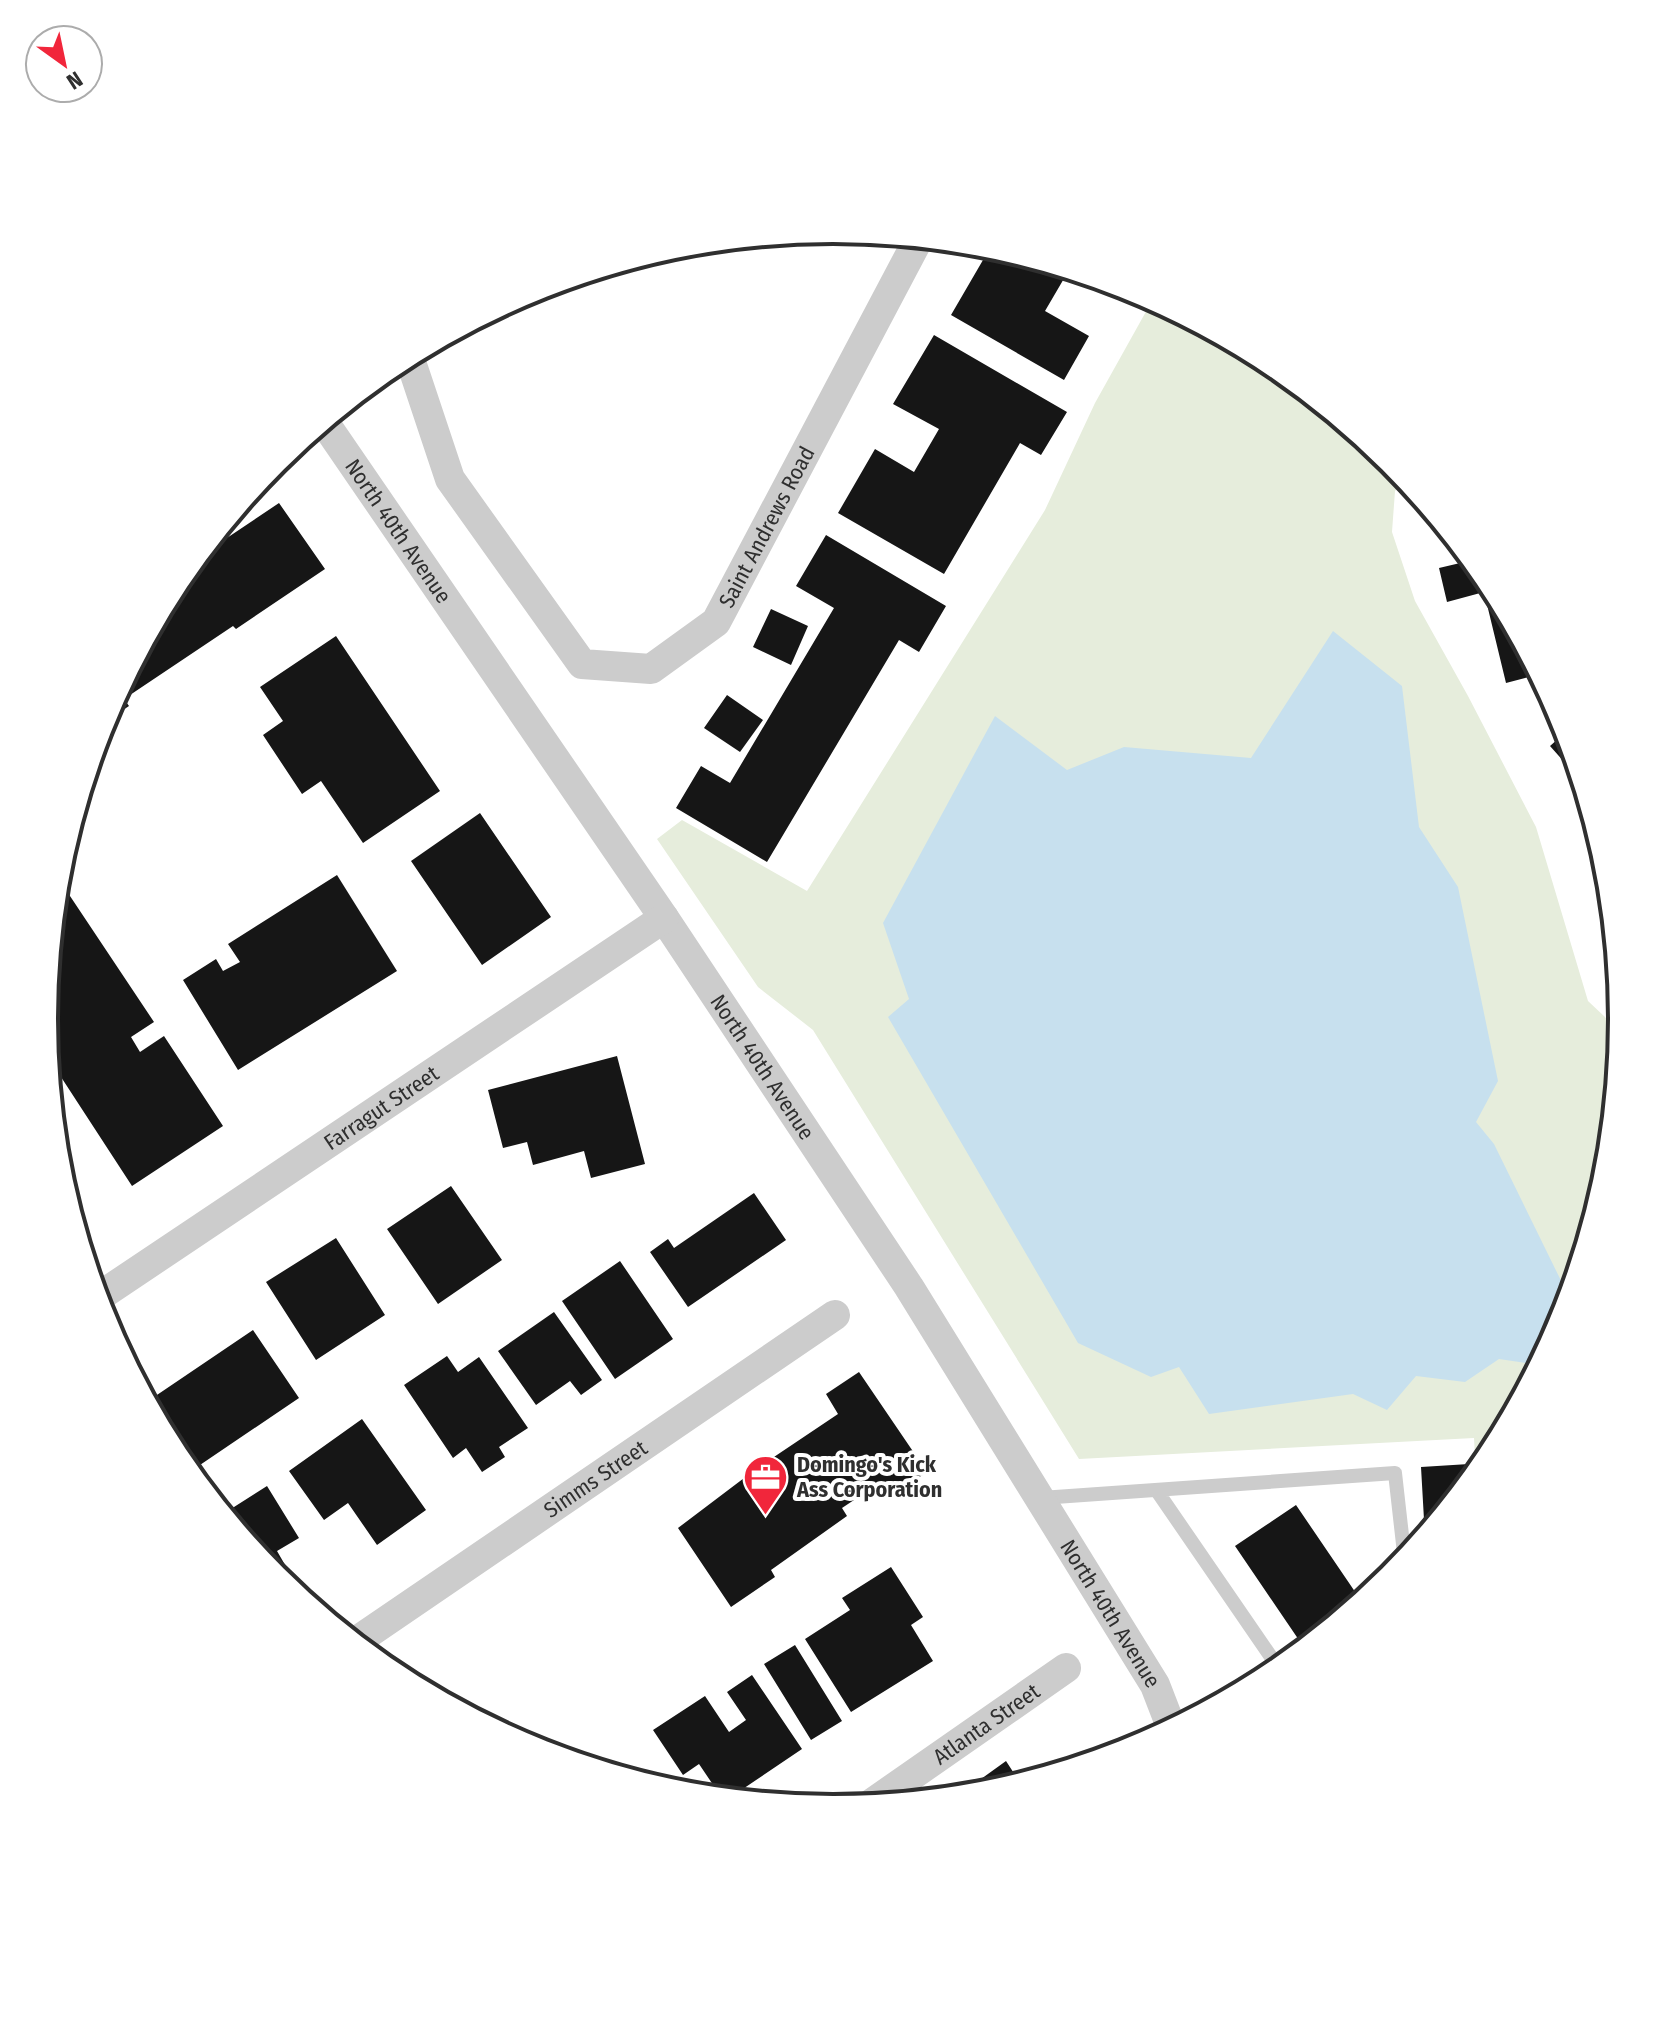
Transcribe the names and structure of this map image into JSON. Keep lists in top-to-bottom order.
{
  "streets": {
    "street": [
      "Saint Andrews Road",
      "North 40th Avenue",
      "Farragut Street",
      "Simms Street",
      "Atlanta Street"
    ]
  },
  "crossings": [
    ["North 40th Avenue", "Farragut Street"]
  ],
  "places": {
    "office": ["Domingo's Kick Ass Corporation"]
  },
  "north": "bottom right"
}
